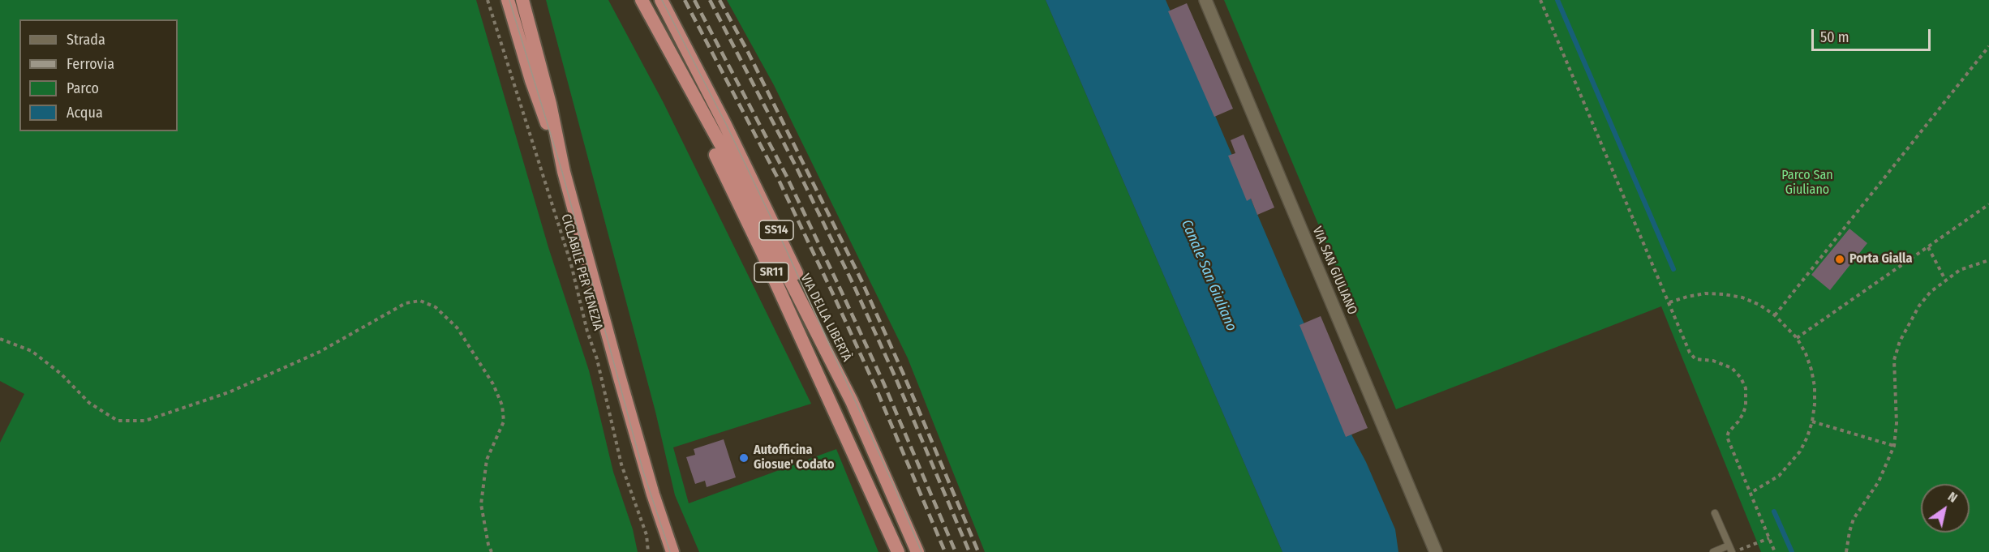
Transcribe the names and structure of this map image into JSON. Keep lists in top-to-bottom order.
{
  "streets": {
    "highway": ["SS14", "SR11", "VIA DELLA LIBERTÀ"],
    "street": ["VIA SAN GIULIANO"],
    "path": ["CICLABILE PER VENEZIA"]
  },
  "crossings": [
    ["SS14", "VIA DELLA LIBERTÀ"]
  ],
  "water": ["Canale San Giuliano"],
  "parks": ["Parco San Giuliano"],
  "places": ["Porta Gialla", "Autofficina Giosue' Codato"],
  "legend": [
    "Strada",
    "Ferrovia",
    "Parco",
    "Acqua"
  ],
  "scale_bar": "50 m",
  "north": "top right"
}
